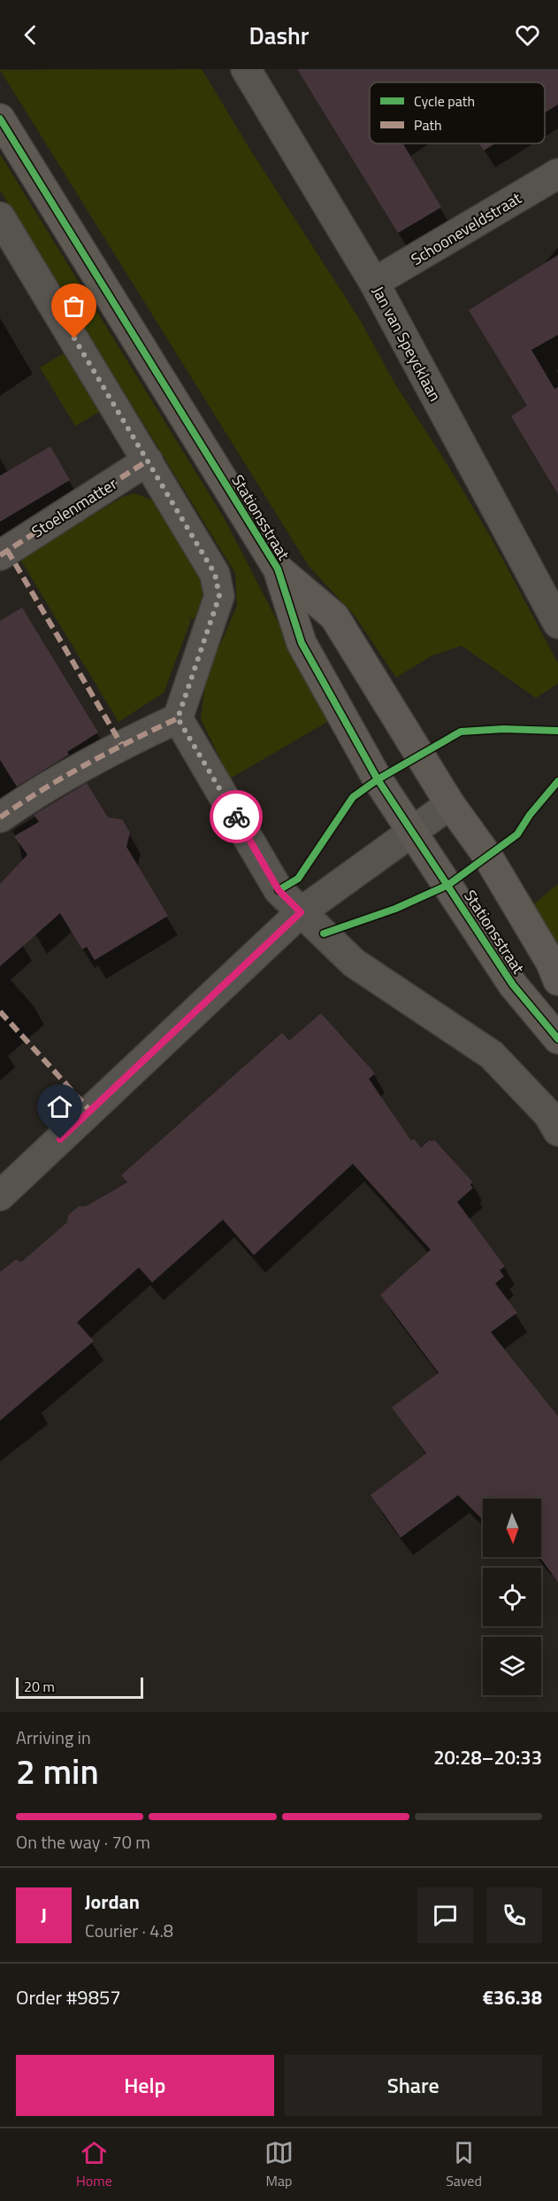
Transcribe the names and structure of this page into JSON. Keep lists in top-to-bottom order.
{
  "streets": {
    "street": [
      "Schooneveldstraat",
      "Jan van Speycklaan",
      "Stoelenmatter",
      "Stationsstraat"
    ]
  },
  "crossings": [
    ["Schooneveldstraat", "Jan van Speycklaan"]
  ],
  "legend": ["Cycle path", "Path"],
  "scale_bar": "20 m",
  "north": "bottom",
  "page": {
    "header": "Dashr",
    "scale": "20 m",
    "heading": ["2 min", "Arriving in", "20:28–20:33"],
    "panel": [
      "Jordan",
      "Courier · 4.8",
      "Order #9857",
      "€36.38"
    ],
    "bar": "On the way · 70 m",
    "round": "J",
    "buttons": ["Help", "Share"],
    "tabs": ["Home", "Map", "Saved"]
  }
}
